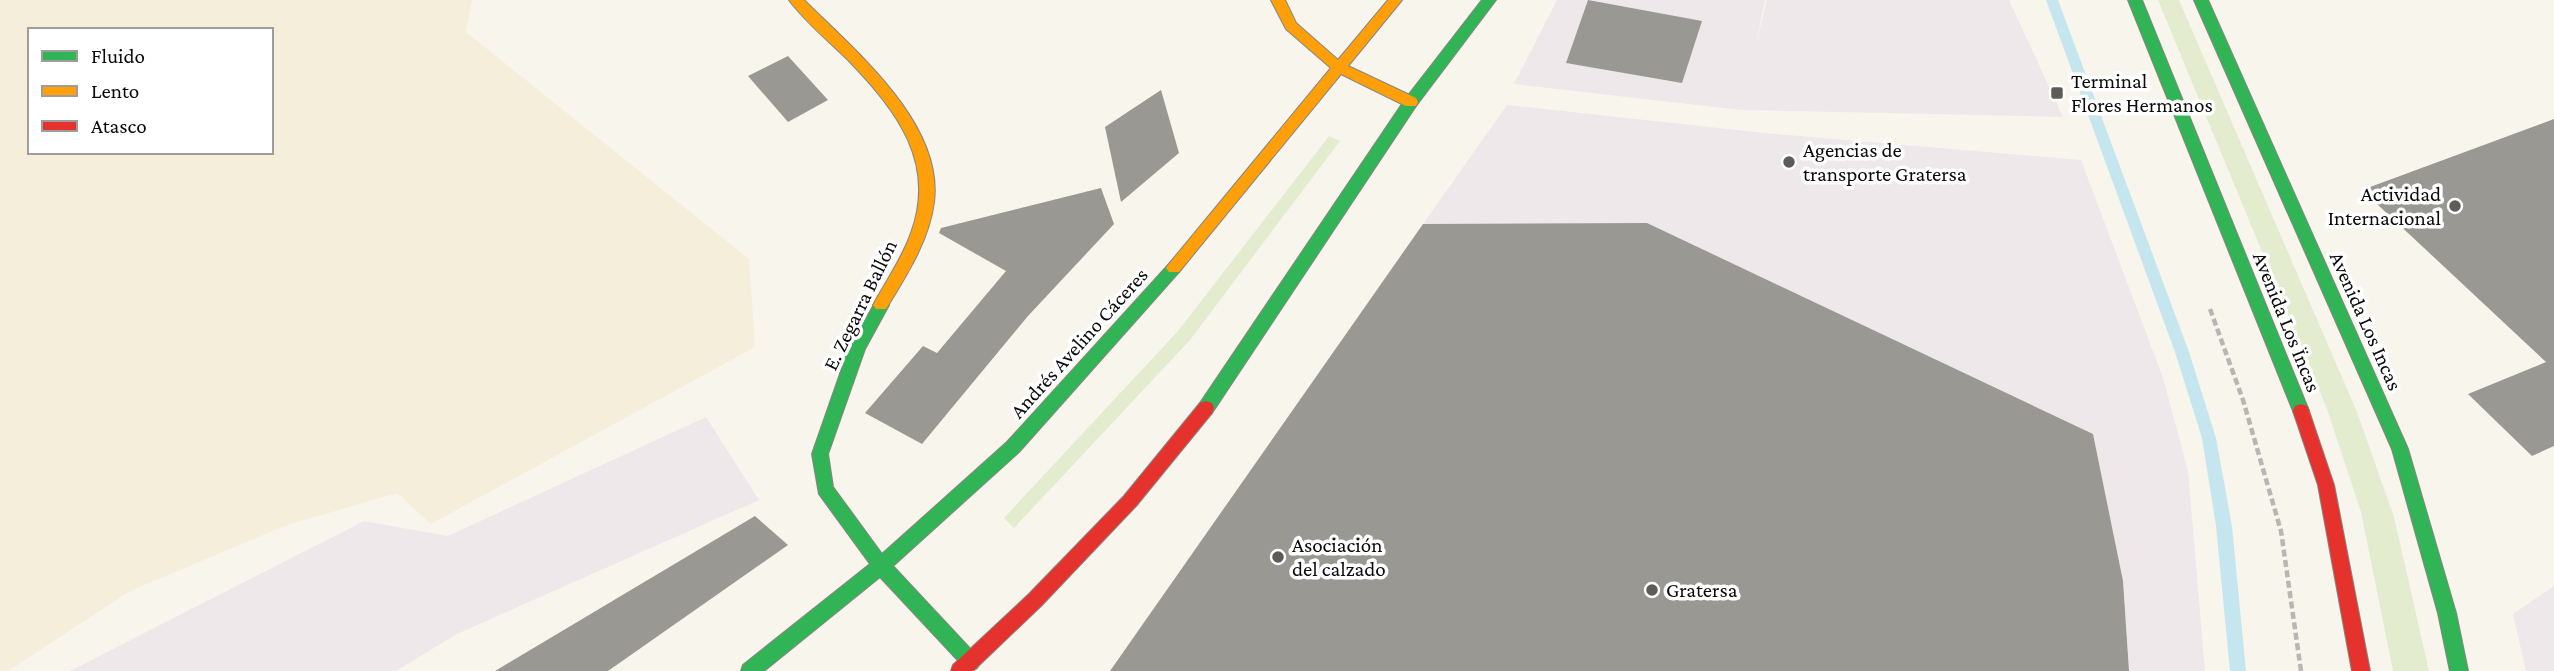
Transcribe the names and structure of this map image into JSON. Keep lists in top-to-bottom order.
{
  "streets": {
    "main road": [
      "E. Zegarra Ballón",
      "Avenida Los Incas",
      "Avenida Los Ïncas",
      "Andrés Avelino Cáceres"
    ]
  },
  "crossings": [
    ["E. Zegarra Ballón", "Andrés Avelino Cáceres"]
  ],
  "places": {
    "transit": ["Terminal Flores Hermanos"],
    "other": [
      "Agencias de transporte Gratersa",
      "Actividad Internacional",
      "Asociación del calzado",
      "Gratersa"
    ]
  },
  "legend": ["Fluido", "Lento", "Atasco"]
}
